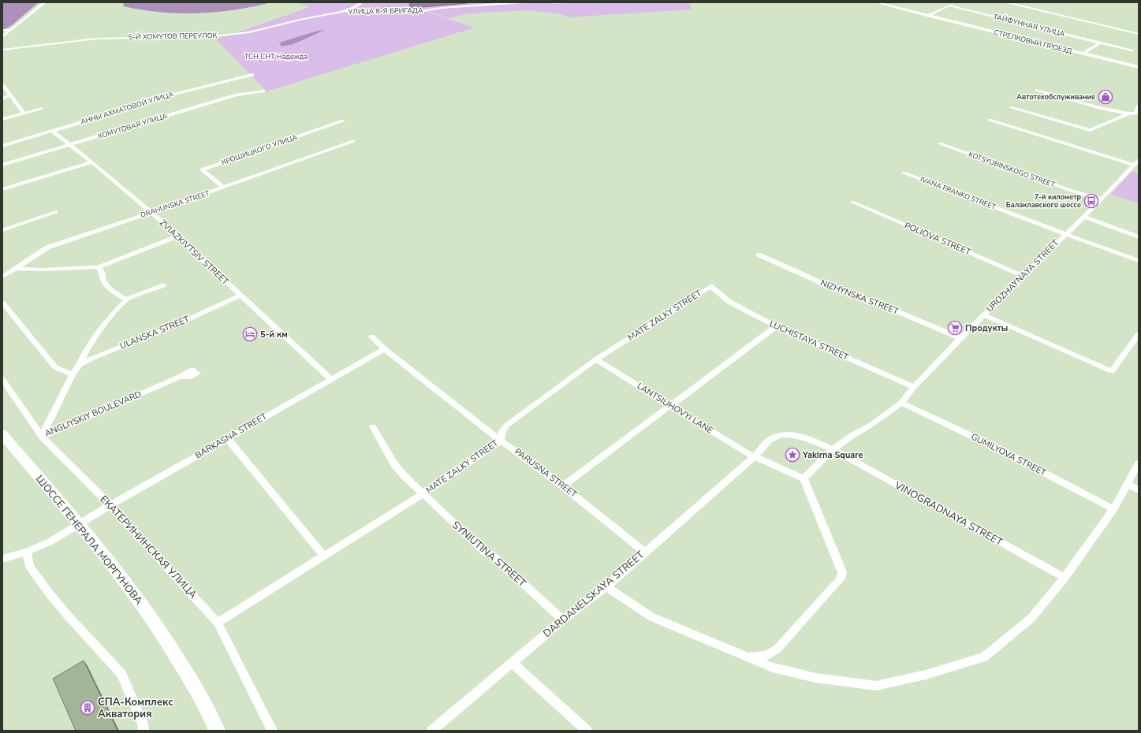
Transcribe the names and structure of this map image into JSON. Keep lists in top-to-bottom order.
{
  "streets": {
    "main road": ["ШОССЕ ГЕНЕРАЛА МОРГУНОВА"],
    "street": [
      "УЛИЦА 8-Я БРИГАДА",
      "ТАЙФУННАЯ УЛИЦА",
      "5-Й ХОМУТОВ ПЕРЕУЛОК",
      "СТРЕЛКОВЫЙ ПРОЕЗД",
      "АННЫ АХМАТОВОЙ УЛИЦА",
      "ХОМУТОВАЯ УЛИЦА",
      "КРОШИЦКОГО УЛИЦА",
      "KOTSYUBINSKOGO STREET",
      "IVANA FRANKO STREET",
      "DRAHUNSKA STREET",
      "POLIOVA STREET",
      "ZVIAZKIVTSIV STREET",
      "UROZHAYNAYA STREET",
      "NIZHYNSKA STREET",
      "MATE ZALKY STREET",
      "ULANSKA STREET",
      "LUCHISTAYA STREET",
      "LANTSIUHOVYI LANE",
      "ANGLIYSKIY BOULEVARD",
      "BARKASNA STREET",
      "GUMILYOVA STREET",
      "PARUSNA STREET",
      "VINOGRADNAYA STREET",
      "ЕКАТЕРИНИНСКАЯ УЛИЦА",
      "SYNIUTINA STREET",
      "DARDANELSKAYA STREET"
    ]
  },
  "crossings": [
    ["УЛИЦА 8-Я БРИГАДА", "5-Й ХОМУТОВ ПЕРЕУЛОК"],
    ["ТАЙФУННАЯ УЛИЦА", "СТРЕЛКОВЫЙ ПРОЕЗД"],
    ["АННЫ АХМАТОВОЙ УЛИЦА", "ZVIAZKIVTSIV STREET"],
    ["ХОМУТОВАЯ УЛИЦА", "ZVIAZKIVTSIV STREET"],
    ["КРОШИЦКОГО УЛИЦА", "DRAHUNSKA STREET"],
    ["KOTSYUBINSKOGO STREET", "UROZHAYNAYA STREET"],
    ["IVANA FRANKO STREET", "UROZHAYNAYA STREET"],
    ["DRAHUNSKA STREET", "ZVIAZKIVTSIV STREET"],
    ["POLIOVA STREET", "UROZHAYNAYA STREET"],
    ["ZVIAZKIVTSIV STREET", "ULANSKA STREET"],
    ["ZVIAZKIVTSIV STREET", "BARKASNA STREET"],
    ["UROZHAYNAYA STREET", "NIZHYNSKA STREET"],
    ["UROZHAYNAYA STREET", "LUCHISTAYA STREET"],
    ["UROZHAYNAYA STREET", "GUMILYOVA STREET"],
    ["UROZHAYNAYA STREET", "VINOGRADNAYA STREET"],
    ["MATE ZALKY STREET", "LUCHISTAYA STREET"],
    ["MATE ZALKY STREET", "LANTSIUHOVYI LANE"],
    ["MATE ZALKY STREET", "PARUSNA STREET"],
    ["MATE ZALKY STREET", "ЕКАТЕРИНИНСКАЯ УЛИЦА"],
    ["MATE ZALKY STREET", "SYNIUTINA STREET"],
    ["ULANSKA STREET", "ANGLIYSKIY BOULEVARD"],
    ["LANTSIUHOVYI LANE", "DARDANELSKAYA STREET"],
    ["ANGLIYSKIY BOULEVARD", "ЕКАТЕРИНИНСКАЯ УЛИЦА"],
    ["BARKASNA STREET", "PARUSNA STREET"],
    ["BARKASNA STREET", "ШОССЕ ГЕНЕРАЛА МОРГУНОВА"],
    ["BARKASNA STREET", "ЕКАТЕРИНИНСКАЯ УЛИЦА"],
    ["PARUSNA STREET", "DARDANELSKAYA STREET"],
    ["SYNIUTINA STREET", "DARDANELSKAYA STREET"]
  ],
  "parks": ["ТСН СНТ Надежда"],
  "places": {
    "shop": ["Автотехобслуживание"],
    "bus stop": ["7-й километр Балаклавского шоссе"],
    "supermarket": ["Продукты"],
    "hotel": ["5-й км"],
    "place": ["Yakirna Square"],
    "building": ["СПА-Комплекс Акватория"]
  }
}
